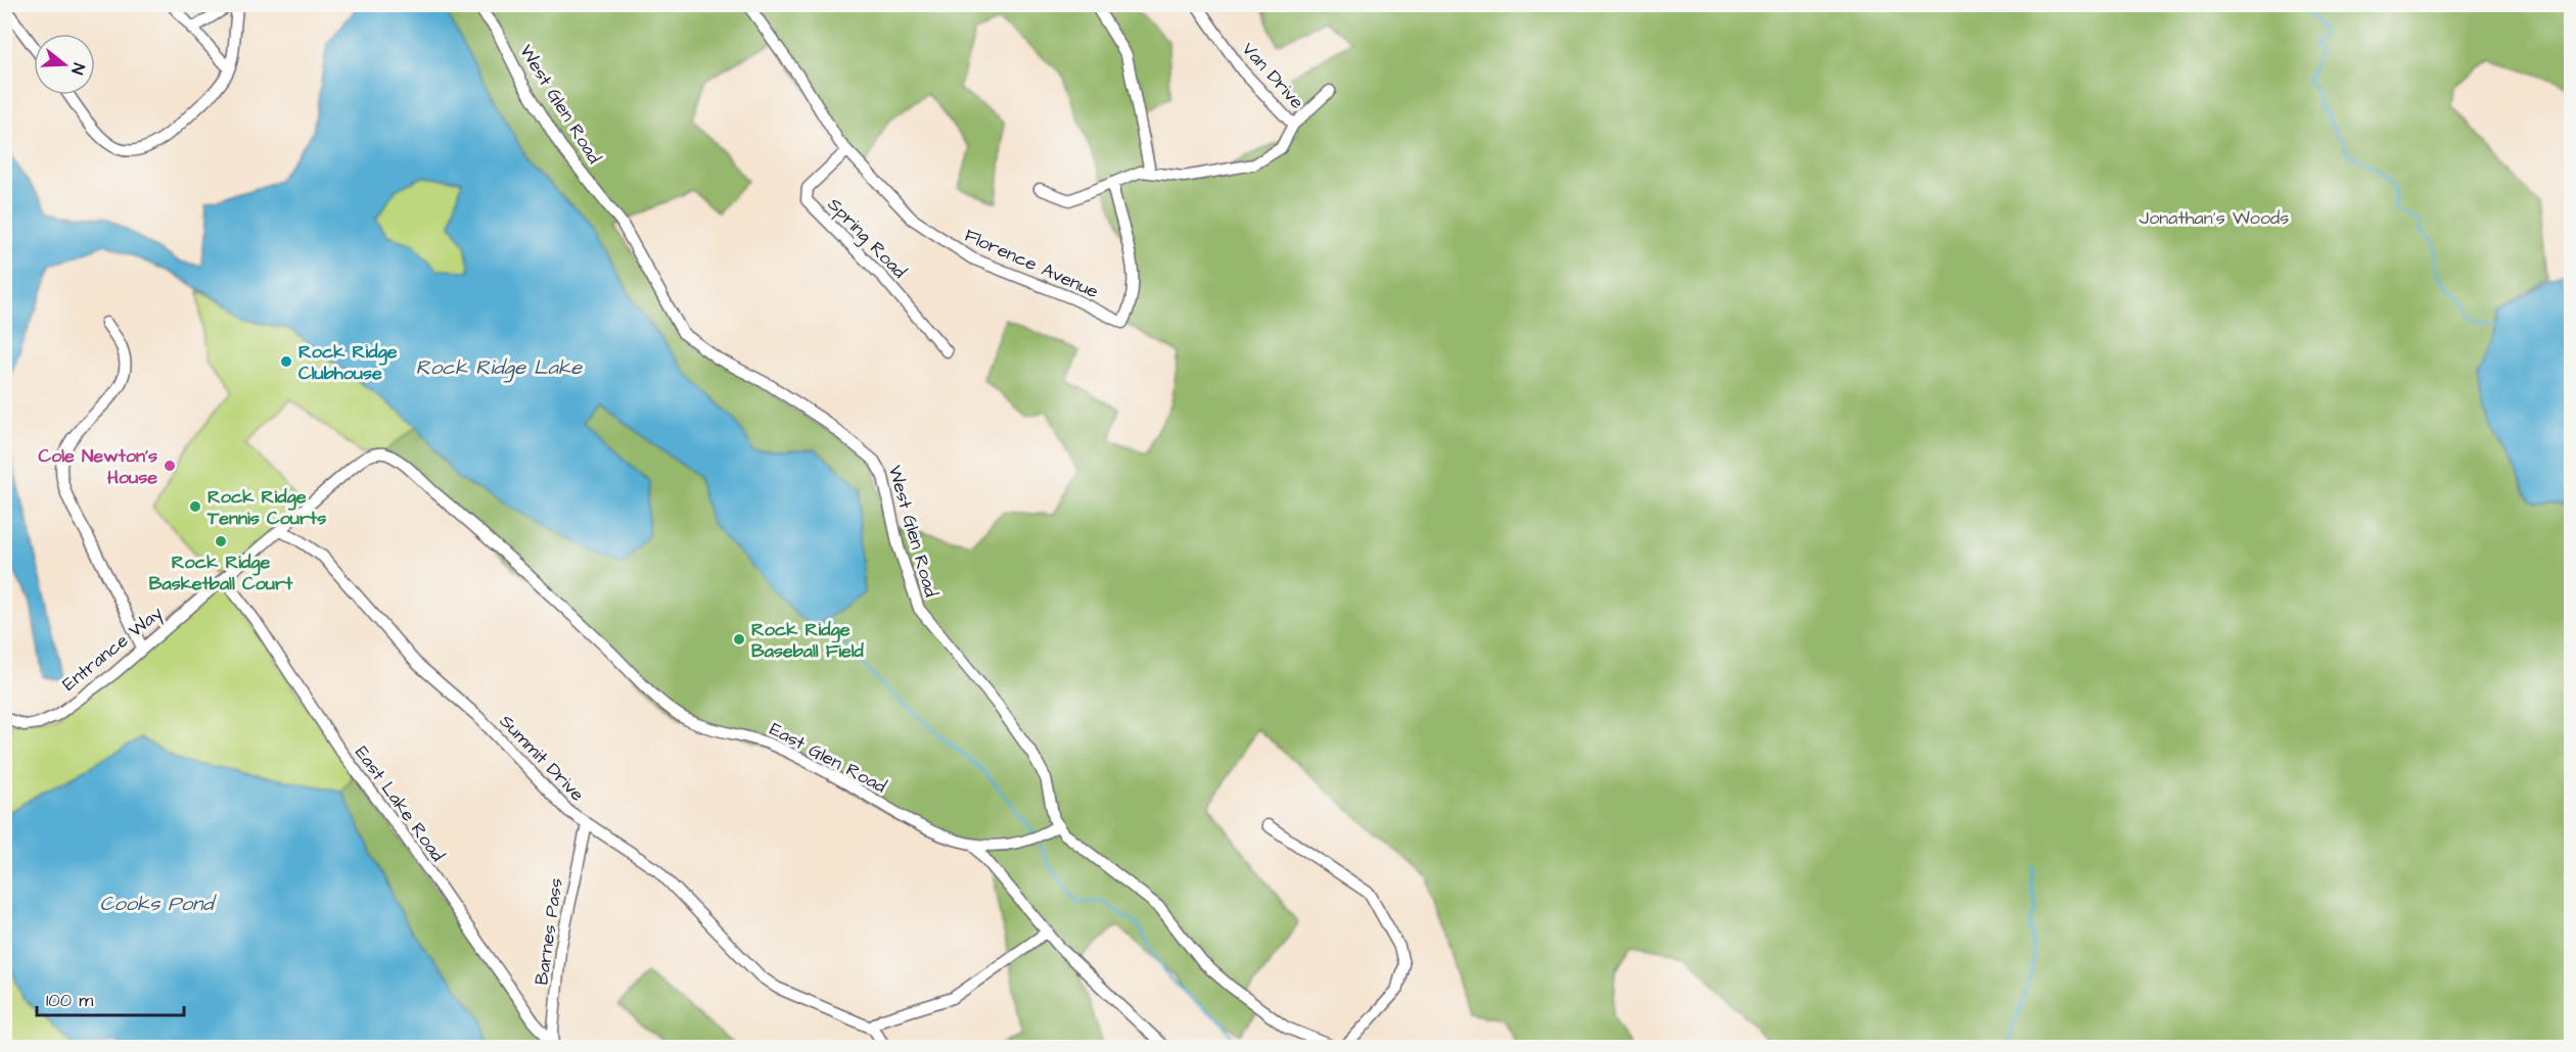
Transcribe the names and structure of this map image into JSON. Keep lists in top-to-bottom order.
{
  "streets": {
    "street": [
      "Van Drive",
      "West Glen Road",
      "Spring Road",
      "Florence Avenue",
      "Entrance Way",
      "Summit Drive",
      "East Glen Road",
      "East Lake Road",
      "Barnes Pass"
    ]
  },
  "crossings": [
    ["Van Drive", "Florence Avenue"],
    ["West Glen Road", "East Glen Road"],
    ["Spring Road", "Florence Avenue"],
    ["Entrance Way", "Summit Drive"],
    ["Entrance Way", "East Glen Road"],
    ["Entrance Way", "East Lake Road"],
    ["Summit Drive", "Barnes Pass"],
    ["East Lake Road", "Barnes Pass"]
  ],
  "water": ["Rock Ridge Lake", "Cooks Pond"],
  "parks": ["Jonathan's Woods"],
  "places": [
    "Rock Ridge Clubhouse",
    "Cole Newton’s House",
    "Rock Ridge Tennis Courts",
    "Rock Ridge Basketball Court",
    "Rock Ridge Baseball Field"
  ],
  "scale_bar": "100 m",
  "north": "right"
}
